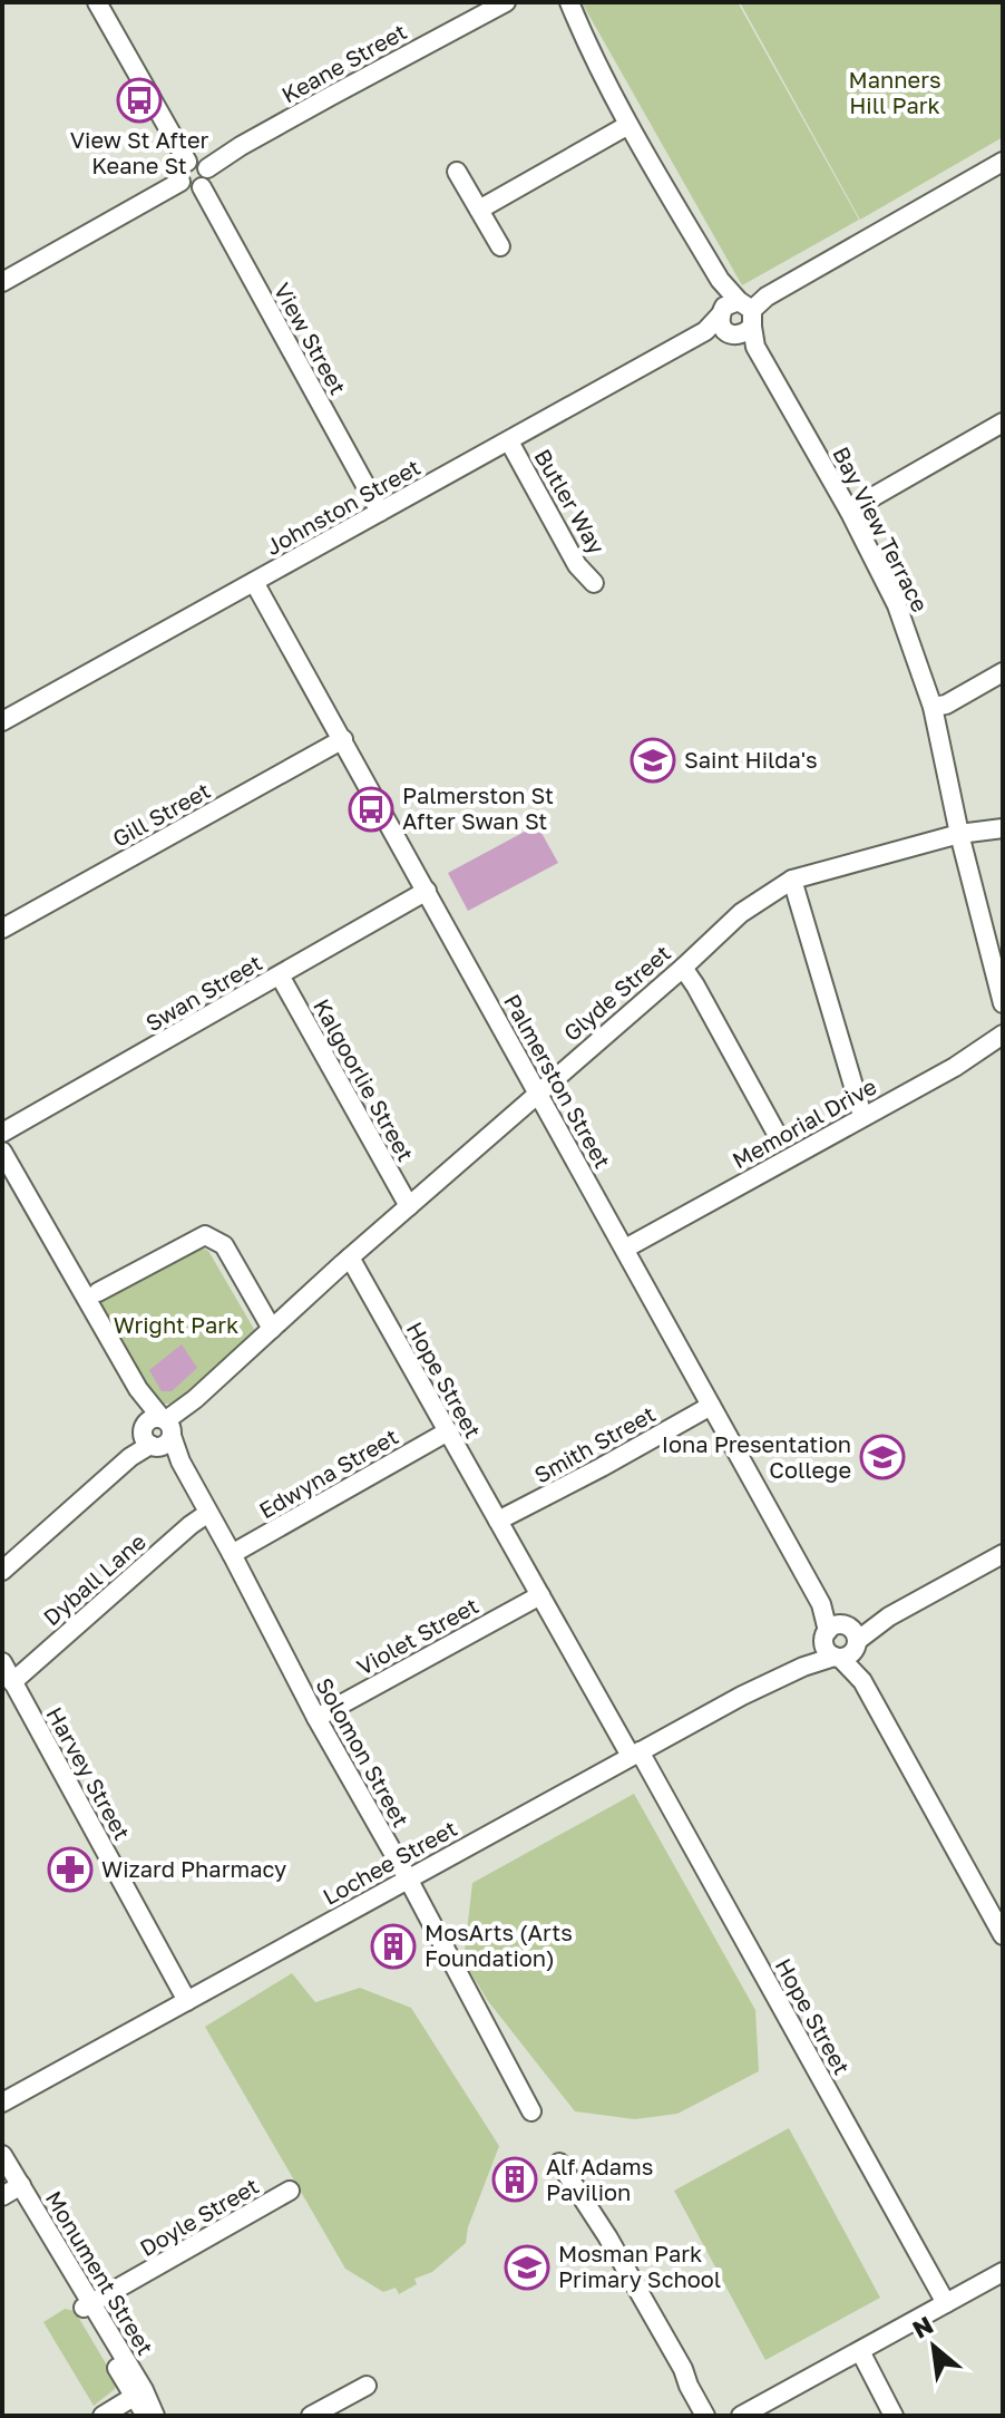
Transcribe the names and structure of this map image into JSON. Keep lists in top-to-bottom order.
{
  "streets": {
    "street": [
      "Keane Street",
      "View Street",
      "Butler Way",
      "Johnston Street",
      "Bay View Terrace",
      "Gill Street",
      "Swan Street",
      "Glyde Street",
      "Kalgoorlie Street",
      "Palmerston Street",
      "Memorial Drive",
      "Hope Street",
      "Smith Street",
      "Edwyna Street",
      "Dyball Lane",
      "Violet Street",
      "Solomon Street",
      "Harvey Street",
      "Lochee Street",
      "Doyle Street",
      "Monument Street"
    ]
  },
  "crossings": [
    ["Keane Street", "View Street"],
    ["View Street", "Johnston Street"],
    ["Butler Way", "Johnston Street"],
    ["Johnston Street", "Bay View Terrace"],
    ["Johnston Street", "Palmerston Street"],
    ["Bay View Terrace", "Glyde Street"],
    ["Gill Street", "Palmerston Street"],
    ["Swan Street", "Kalgoorlie Street"],
    ["Swan Street", "Palmerston Street"],
    ["Glyde Street", "Kalgoorlie Street"],
    ["Glyde Street", "Palmerston Street"],
    ["Glyde Street", "Hope Street"],
    ["Glyde Street", "Solomon Street"],
    ["Palmerston Street", "Memorial Drive"],
    ["Palmerston Street", "Smith Street"],
    ["Palmerston Street", "Lochee Street"],
    ["Hope Street", "Smith Street"],
    ["Hope Street", "Edwyna Street"],
    ["Hope Street", "Violet Street"],
    ["Hope Street", "Lochee Street"],
    ["Edwyna Street", "Solomon Street"],
    ["Dyball Lane", "Solomon Street"],
    ["Dyball Lane", "Harvey Street"],
    ["Violet Street", "Solomon Street"],
    ["Solomon Street", "Lochee Street"],
    ["Harvey Street", "Lochee Street"],
    ["Doyle Street", "Monument Street"]
  ],
  "parks": ["Manners Hill Park", "Wright Park"],
  "places": {
    "bus stop": ["View St After Keane St", "Palmerston St After Swan St"],
    "school or university": ["Saint Hilda's", "Iona Presentation College", "Mosman Park Primary School"],
    "pharmacy": ["Wizard Pharmacy"],
    "building": ["MosArts (Arts Foundation)", "Alf Adams Pavilion"]
  },
  "north": "top left"
}
